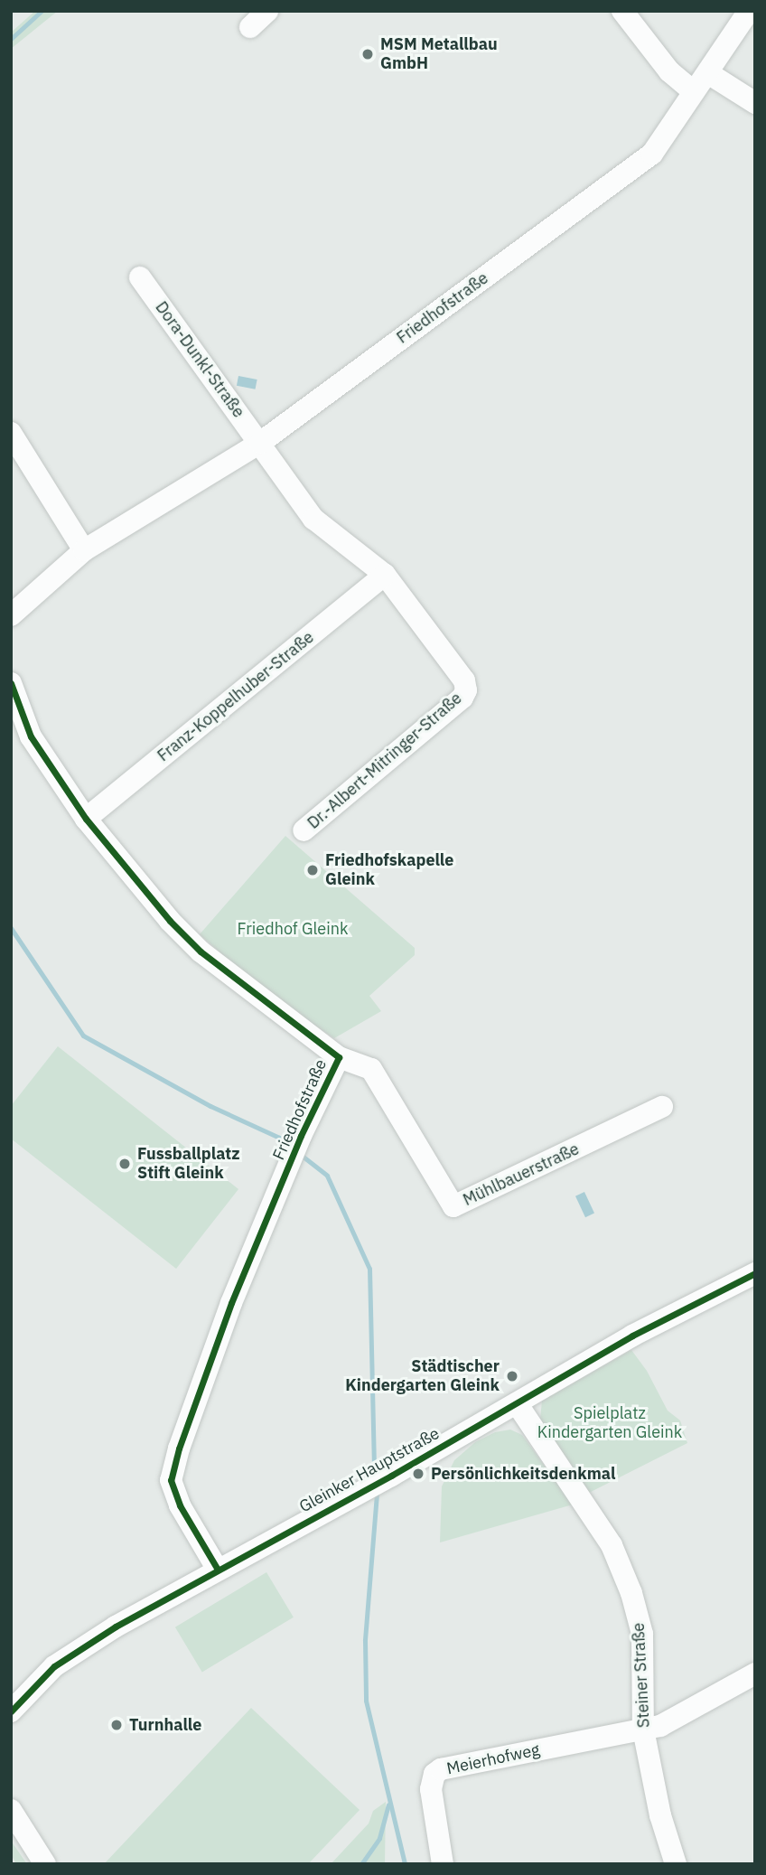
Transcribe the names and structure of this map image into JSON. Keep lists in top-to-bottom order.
{
  "streets": {
    "street": [
      "Friedhofstraße",
      "Dora-Dunkl-Straße",
      "Franz-Koppelhuber-Straße",
      "Dr.-Albert-Mitringer-Straße",
      "Mühlbauerstraße",
      "Gleinker Hauptstraße",
      "Steiner Straße",
      "Meierhofweg"
    ]
  },
  "crossings": [
    ["Friedhofstraße", "Dora-Dunkl-Straße"],
    ["Friedhofstraße", "Franz-Koppelhuber-Straße"],
    ["Friedhofstraße", "Mühlbauerstraße"],
    ["Friedhofstraße", "Gleinker Hauptstraße"],
    ["Dora-Dunkl-Straße", "Franz-Koppelhuber-Straße"],
    ["Dora-Dunkl-Straße", "Dr.-Albert-Mitringer-Straße"],
    ["Gleinker Hauptstraße", "Steiner Straße"],
    ["Steiner Straße", "Meierhofweg"]
  ],
  "parks": ["Friedhof Gleink", "Spielplatz Kindergarten Gleink"],
  "places": [
    "MSM Metallbau GmbH",
    "Friedhofskapelle Gleink",
    "Fussballplatz Stift Gleink",
    "Städtischer Kindergarten Gleink",
    "Persönlichkeitsdenkmal",
    "Turnhalle"
  ]
}
